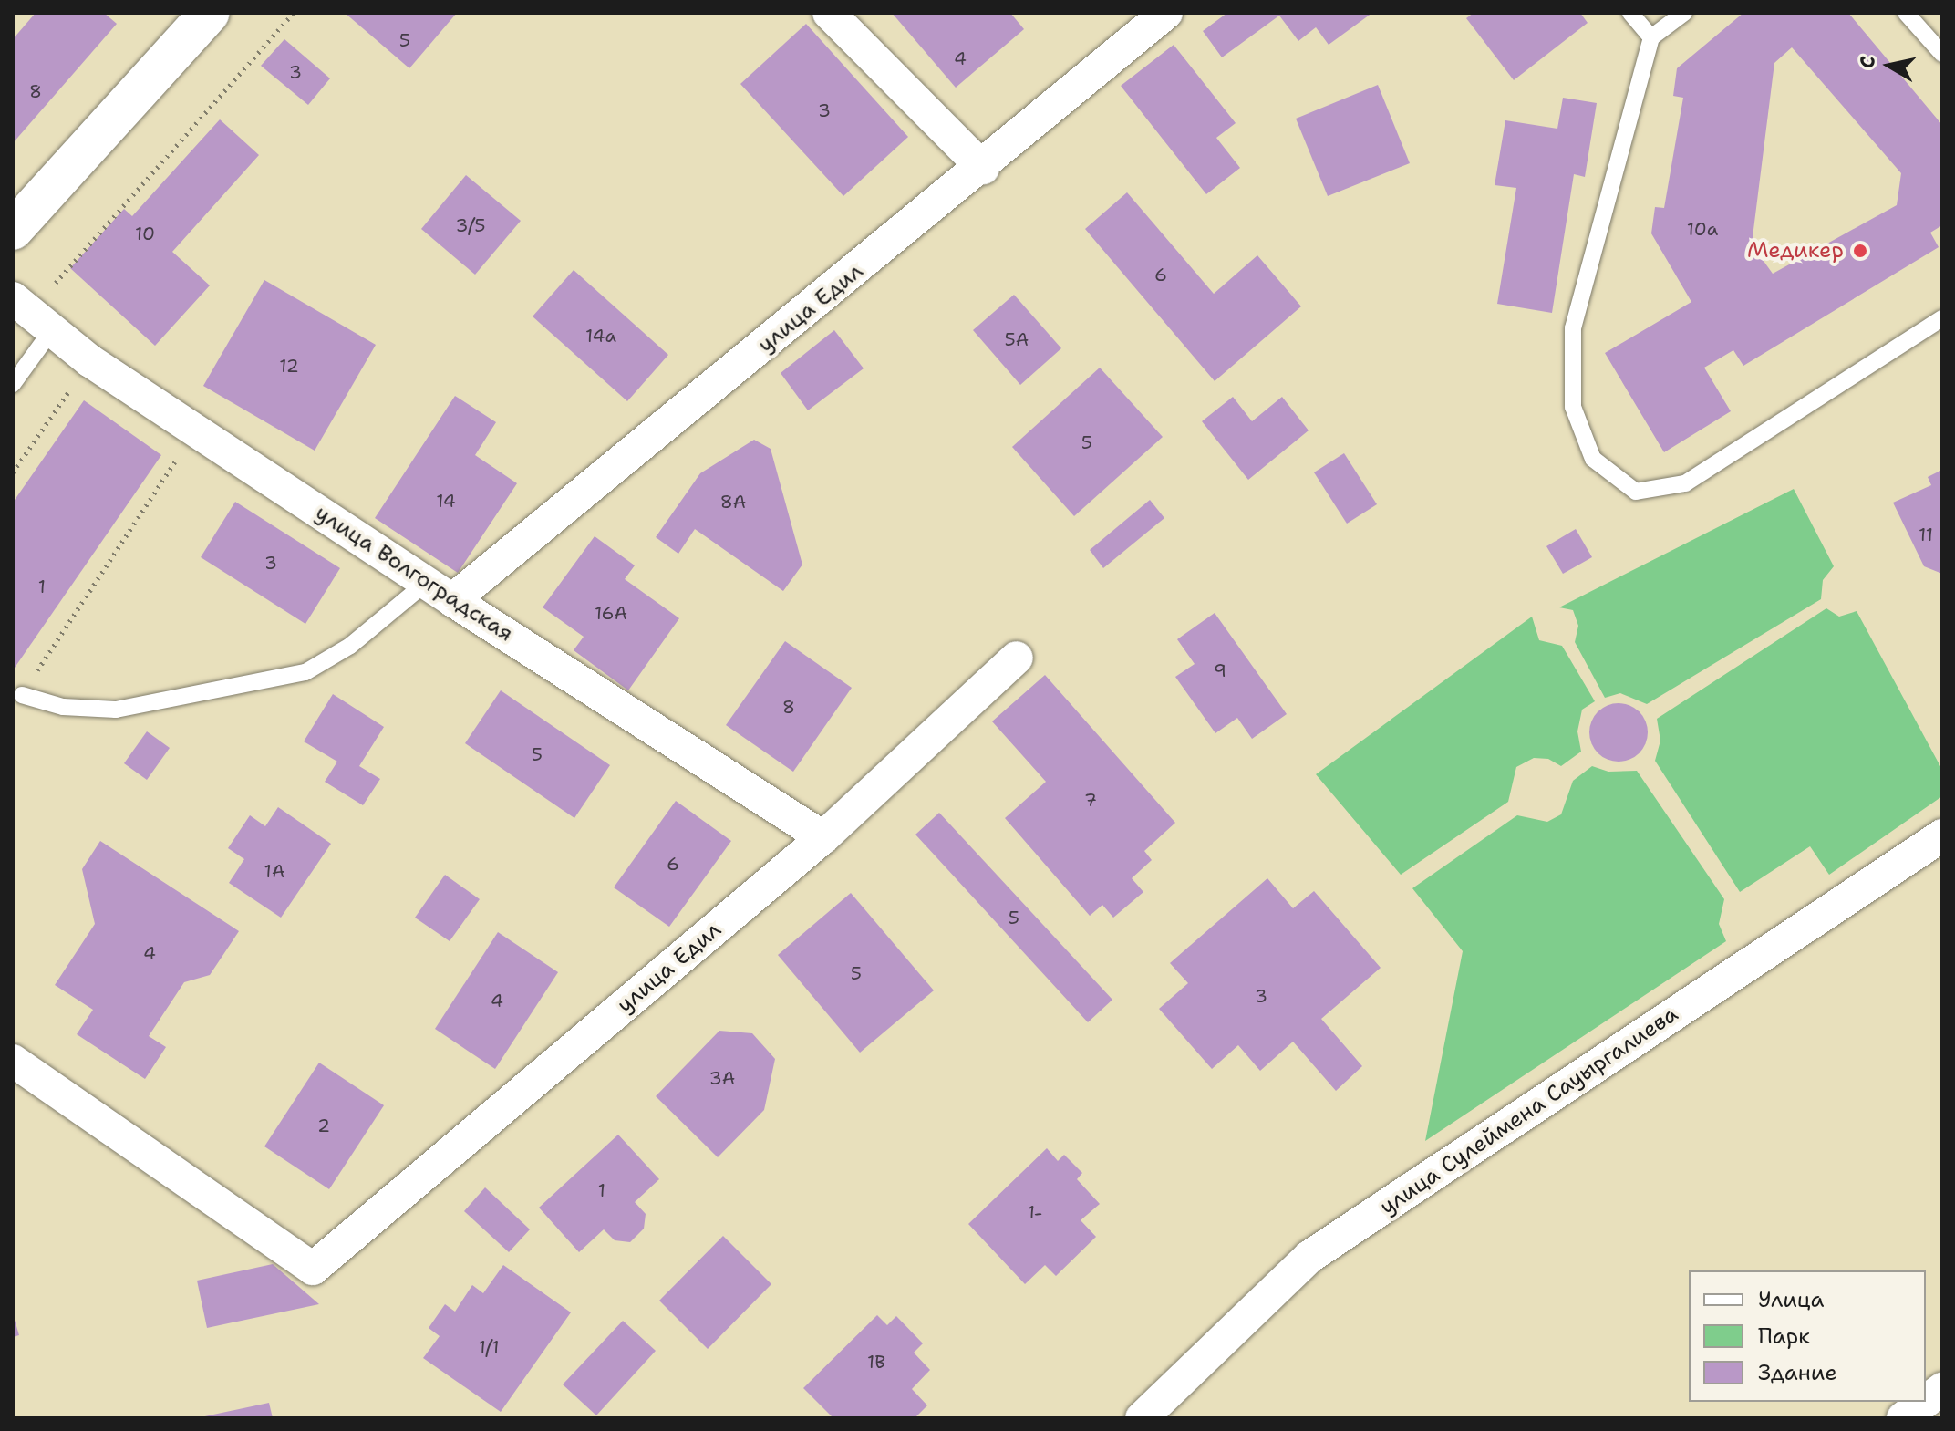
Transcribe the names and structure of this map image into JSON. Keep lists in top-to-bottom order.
{
  "streets": {
    "street": ["улица Едил", "улица Волгоградская", "улица Сулеймена Сауыргалиева"]
  },
  "crossings": [
    ["улица Едил", "улица Волгоградская"]
  ],
  "places": ["Медикер"],
  "house_numbers": [
    "5",
    "4",
    "3",
    "8",
    "3",
    "3/5",
    "10а",
    "10",
    "6",
    "14а",
    "5А",
    "12",
    "5",
    "14",
    "8А",
    "11",
    "3",
    "1",
    "16А",
    "9",
    "8",
    "5",
    "7",
    "6",
    "1А",
    "5",
    "4",
    "5",
    "3",
    "4",
    "3А",
    "2",
    "1",
    "1-",
    "1/1",
    "1В"
  ],
  "legend": ["Улица", "Парк", "Здание"],
  "north": "left"
}
